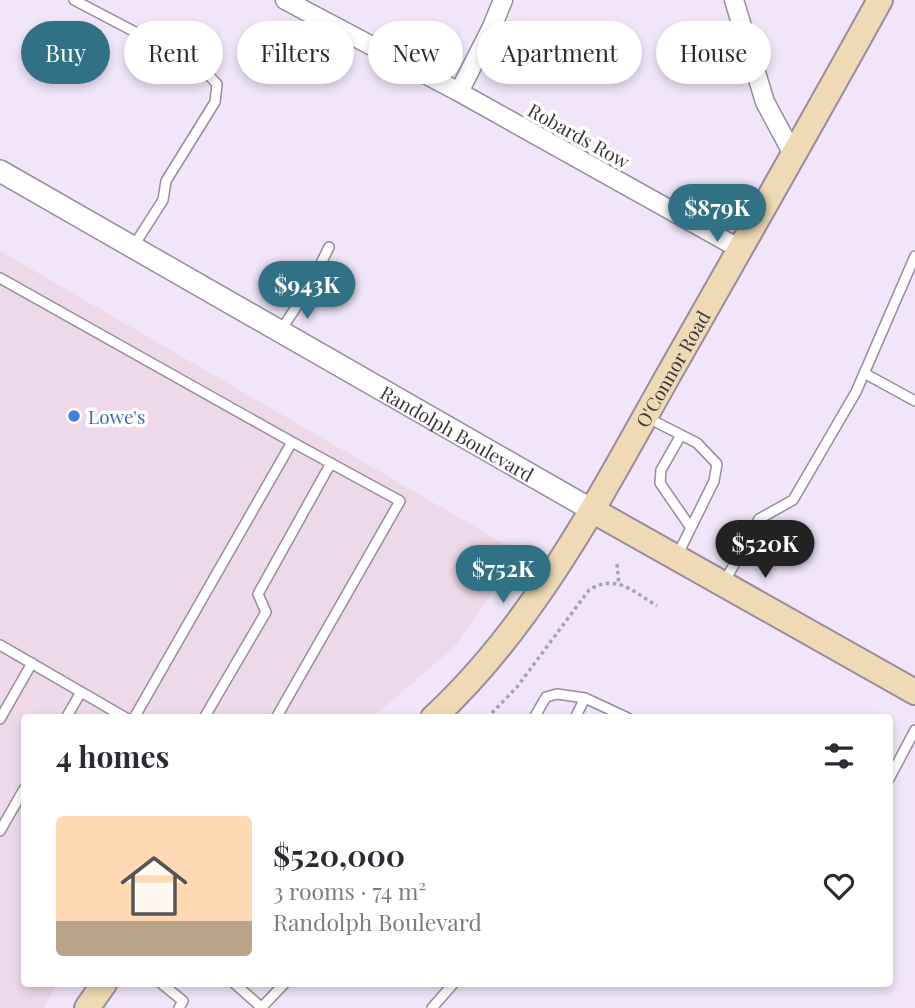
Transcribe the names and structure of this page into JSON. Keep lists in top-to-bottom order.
{
  "streets": {
    "main road": ["O'Connor Road", "Randolph Boulevard"],
    "street": ["Robards Row"]
  },
  "crossings": [
    ["Robards Row", "O'Connor Road"],
    ["O'Connor Road", "Randolph Boulevard"]
  ],
  "places": ["Lowe's"],
  "page": {
    "chip": [
      "Buy",
      "Rent",
      "Filters",
      "New",
      "Apartment",
      "House"
    ],
    "price": [
      "$879K",
      "$943K",
      "$520K",
      "$752K"
    ],
    "heading": "4 homes",
    "list": [
      {
        "name": "$520,000",
        "note": "3 rooms · 74 m² · Randolph Boulevard"
      }
    ]
  }
}
